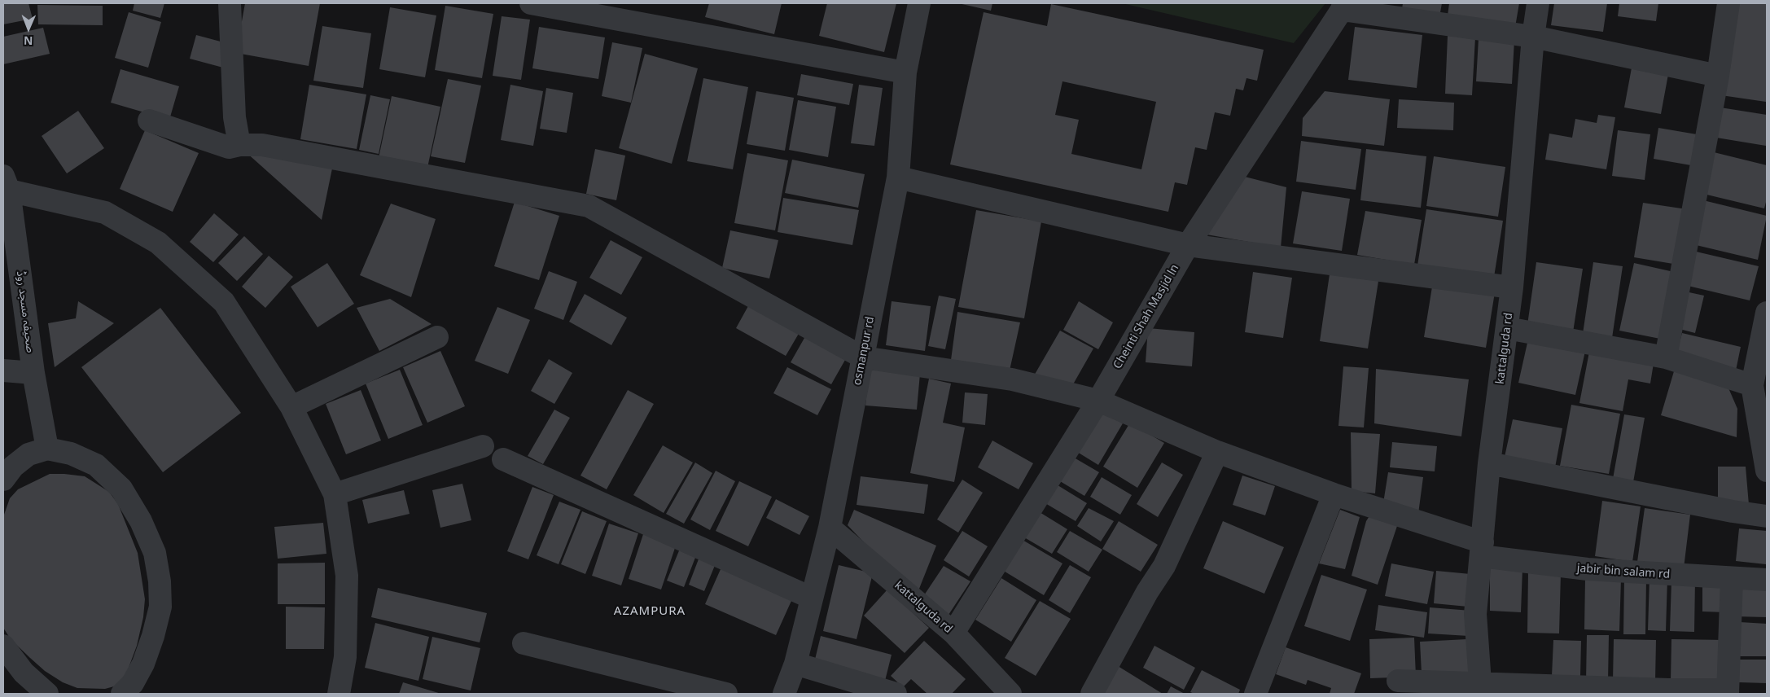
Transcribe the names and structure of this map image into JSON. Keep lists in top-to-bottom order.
{
  "streets": {
    "street": [
      "صحیفہ مسجد روڈ",
      "Cheinti Shah Masjid ln",
      "kattalguda rd",
      "osmanpur rd",
      "jabir bin salam rd"
    ]
  },
  "crossings": [
    ["Cheinti Shah Masjid ln", "kattalguda rd"],
    ["Cheinti Shah Masjid ln", "jabir bin salam rd"],
    ["kattalguda rd", "osmanpur rd"],
    ["kattalguda rd", "jabir bin salam rd"],
    ["osmanpur rd", "jabir bin salam rd"]
  ],
  "districts": ["AZAMPURA"],
  "north": "bottom"
}
